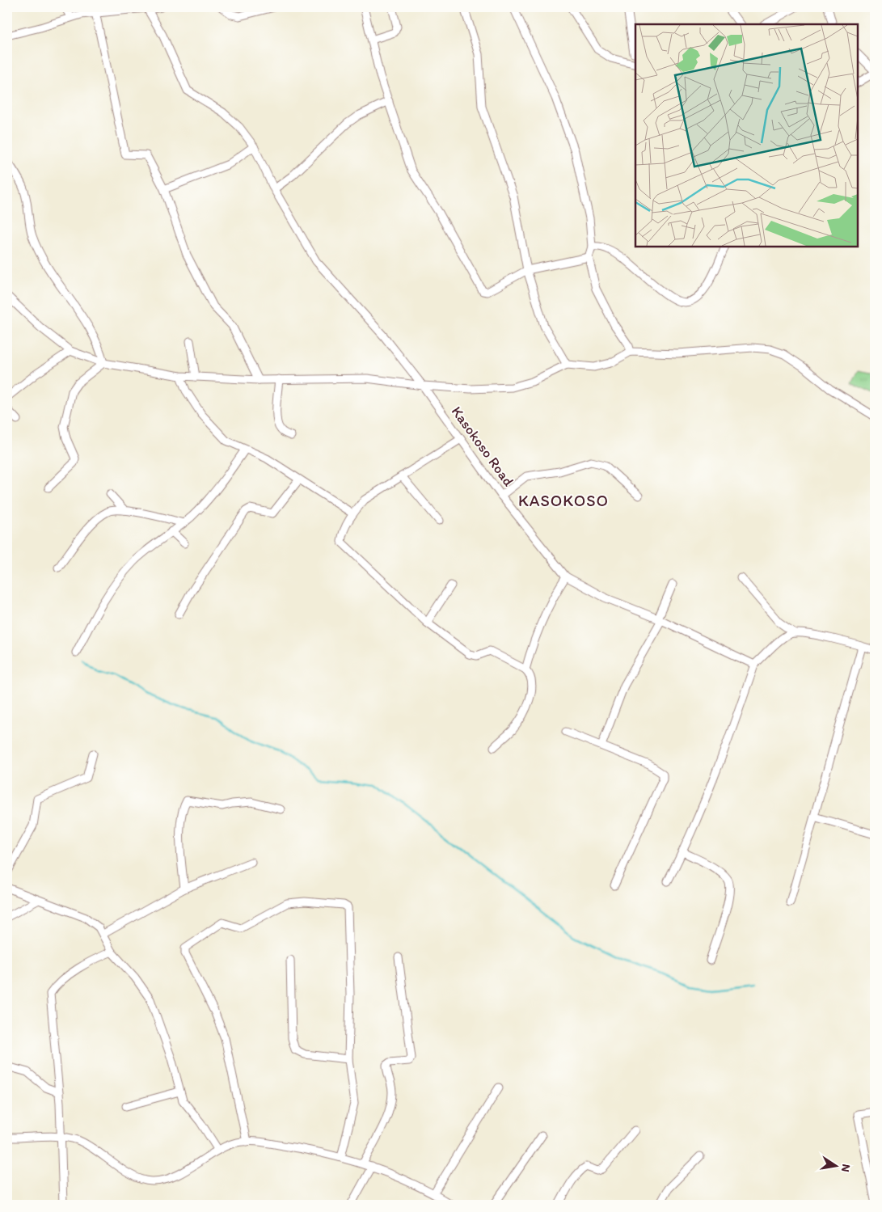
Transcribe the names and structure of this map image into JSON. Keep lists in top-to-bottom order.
{
  "streets": {
    "street": ["Kasokoso Road"]
  },
  "districts": ["KASOKOSO"],
  "north": "right"
}
